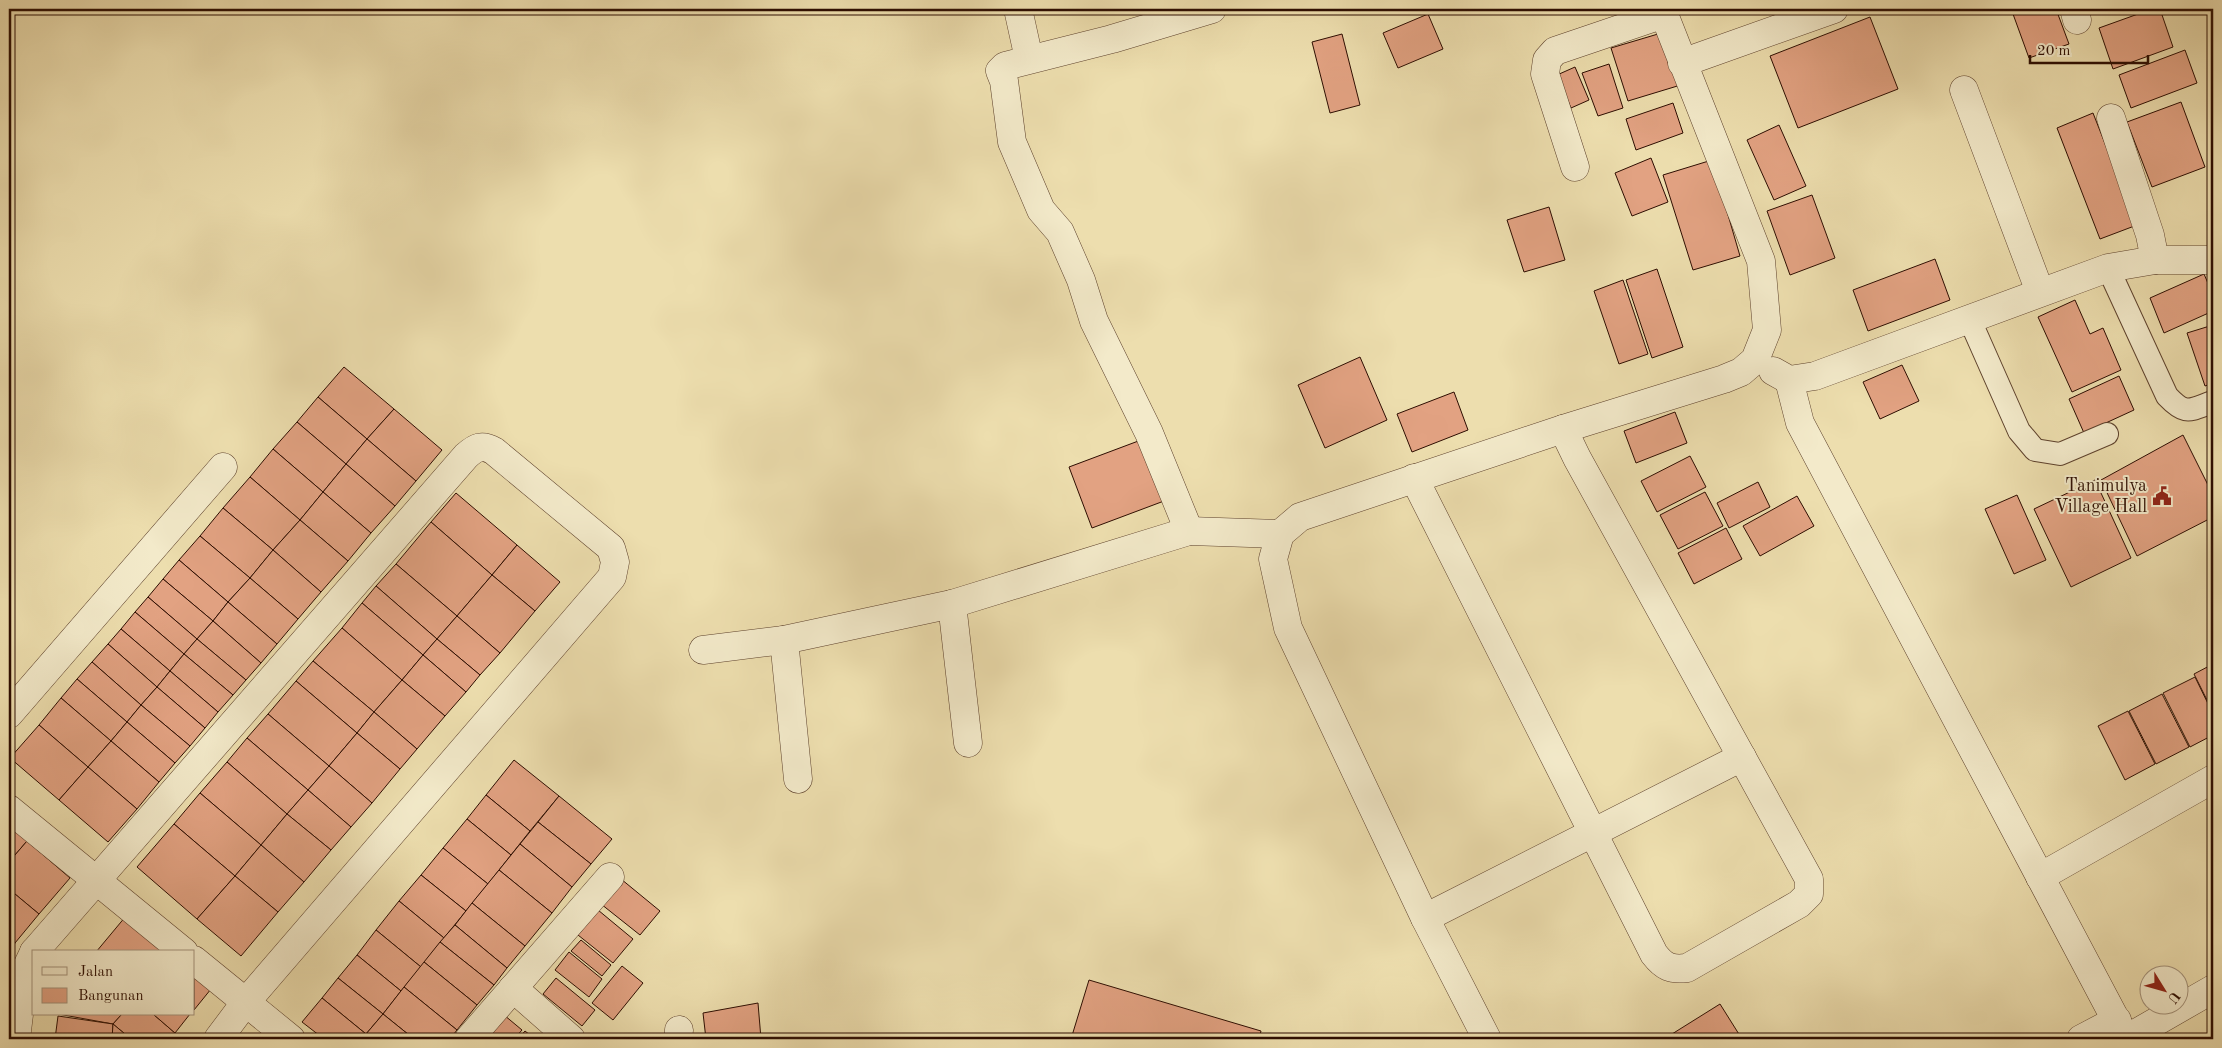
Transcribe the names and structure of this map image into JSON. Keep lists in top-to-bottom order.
{
  "places": {
    "public building": ["Tanimulya Village Hall"]
  },
  "legend": ["Jalan", "Bangunan"],
  "scale_bar": "20 m",
  "north": "bottom right"
}
